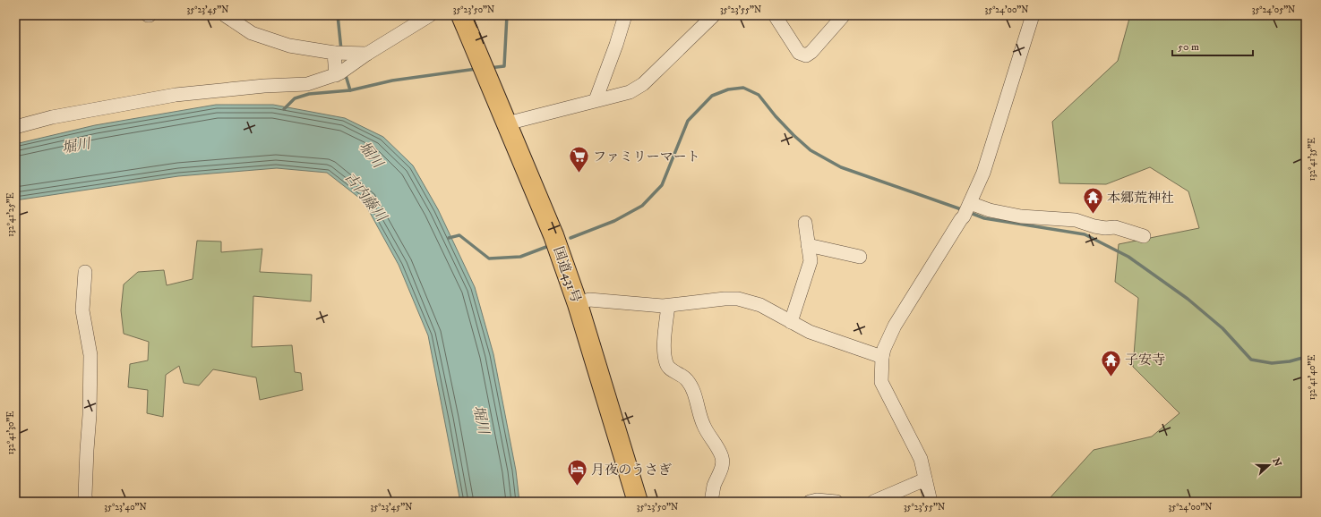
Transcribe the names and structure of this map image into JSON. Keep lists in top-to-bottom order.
{
  "streets": {
    "highway": ["国道431号"]
  },
  "water": ["堀川", "古内藤川"],
  "places": {
    "supermarket": ["ファミリーマート"],
    "temple": ["本郷荒神社", "子安寺"],
    "hotel": ["月夜のうさぎ"]
  },
  "scale_bar": "50 m",
  "north": "right",
  "coordinates": [
    "35°23'45\"N",
    "35°23'50\"N",
    "35°23'55\"N",
    "35°24'00\"N",
    "35°24'05\"N",
    "132°41'35\"E",
    "132°41'25\"E",
    "132°41'40\"E",
    "132°41'30\"E",
    "35°23'40\"N"
  ]
}
